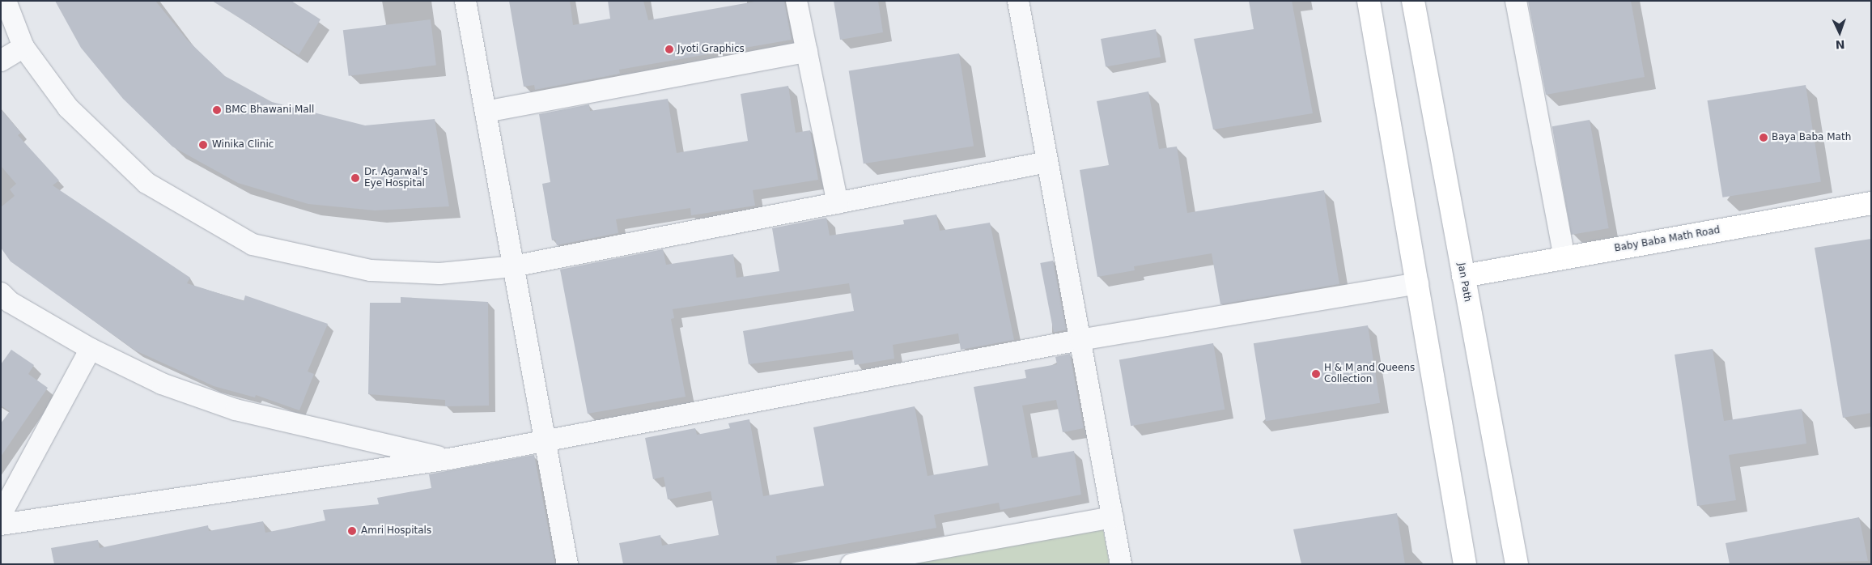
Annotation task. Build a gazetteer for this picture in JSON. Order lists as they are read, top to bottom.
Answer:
{
  "streets": {
    "main road": ["Baby Baba Math Road", "Jan Path"]
  },
  "crossings": [
    ["Baby Baba Math Road", "Jan Path"]
  ],
  "places": [
    "Jyoti Graphics",
    "BMC Bhawani Mall",
    "Baya Baba Math",
    "Winika Clinic",
    "Dr. Agarwal's Eye Hospital",
    "H & M and Queens Collection",
    "Amri Hospitals"
  ],
  "north": "bottom"
}
